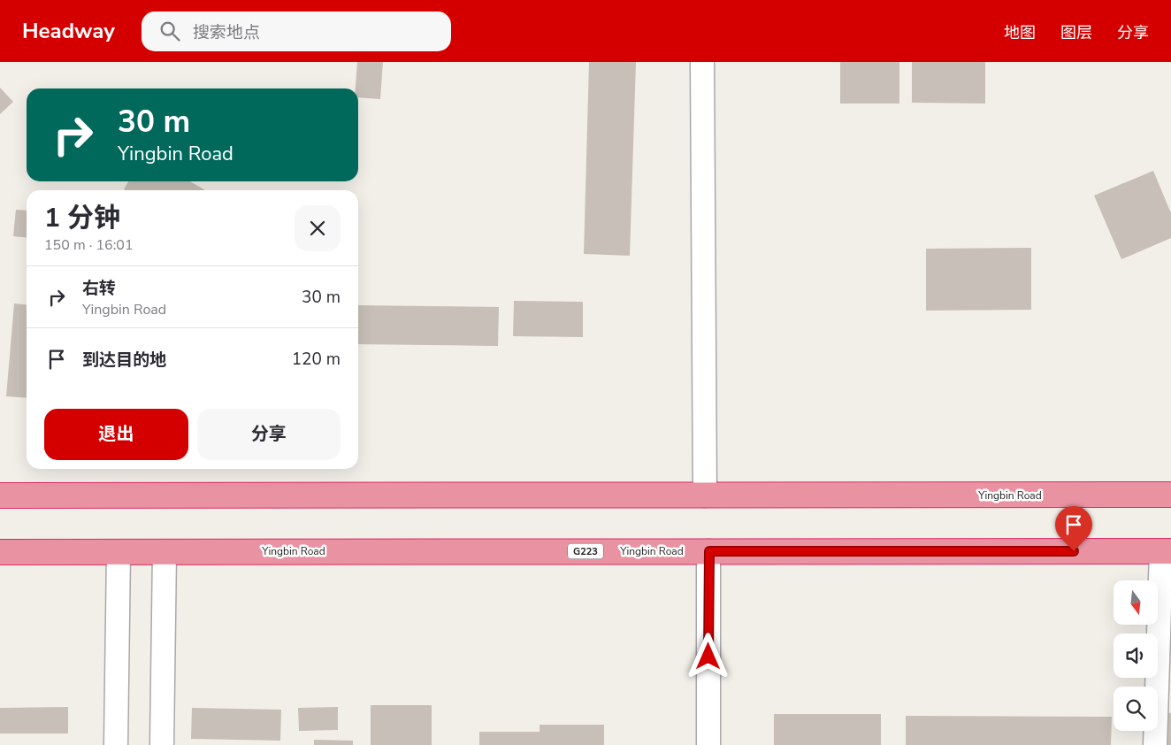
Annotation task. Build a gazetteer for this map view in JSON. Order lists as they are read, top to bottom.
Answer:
{
  "streets": {
    "highway": ["Yingbin Road", "G223"]
  },
  "north": "bottom",
  "page": {
    "header": "Headway",
    "search": "搜索地点",
    "nav": ["地图", "图层", "分享"],
    "turn": ["30 m", "Yingbin Road"],
    "heading": ["1 分钟", "150 m · 16:01"],
    "list": [
      {
        "name": "右转",
        "note": "Yingbin Road",
        "value": "30 m"
      },
      {
        "name": "到达目的地",
        "value": "120 m"
      }
    ],
    "buttons": ["退出", "分享"]
  }
}
